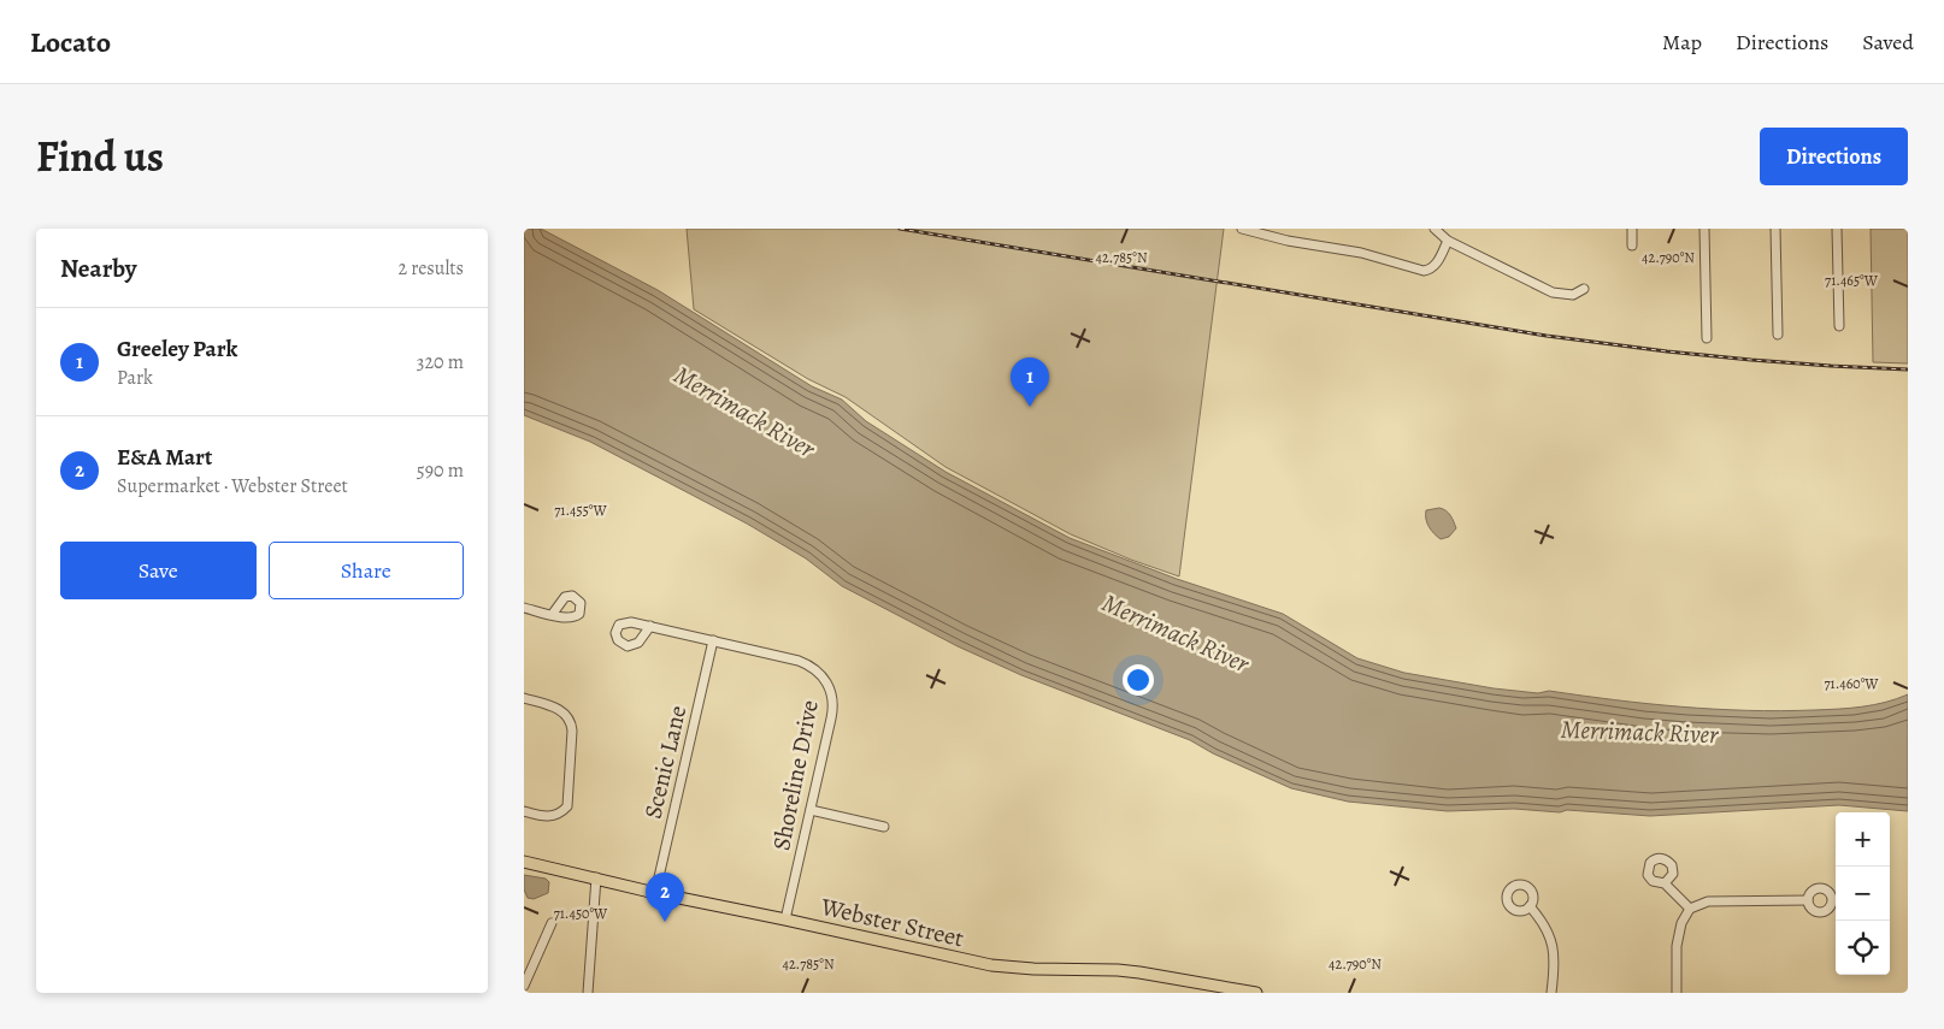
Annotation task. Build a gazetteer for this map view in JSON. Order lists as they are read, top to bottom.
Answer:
{
  "streets": {
    "main road": ["Webster Street"],
    "street": ["Scenic Lane", "Shoreline Drive"]
  },
  "crossings": [
    ["Scenic Lane", "Shoreline Drive"],
    ["Scenic Lane", "Webster Street"],
    ["Shoreline Drive", "Webster Street"]
  ],
  "water": ["Merrimack River"],
  "page": {
    "header": "Locato",
    "nav": ["Map", "Directions", "Saved"],
    "title": "Find us",
    "buttons": [
      "Directions",
      ["Save", "Share"]
    ],
    "heading": ["Nearby", "2 results"],
    "list": [
      {
        "mark": "1",
        "name": "Greeley Park",
        "note": "Park",
        "value": "320 m"
      },
      {
        "mark": "2",
        "name": "E&A Mart",
        "note": "Supermarket · Webster Street",
        "value": "590 m"
      }
    ],
    "pins": ["1", "2"],
    "map_buttons": ["+", "−"]
  },
  "coordinates": [
    "42.785°N",
    "42.790°N",
    "71.465°W",
    "71.455°W",
    "71.460°W",
    "71.450°W"
  ]
}
